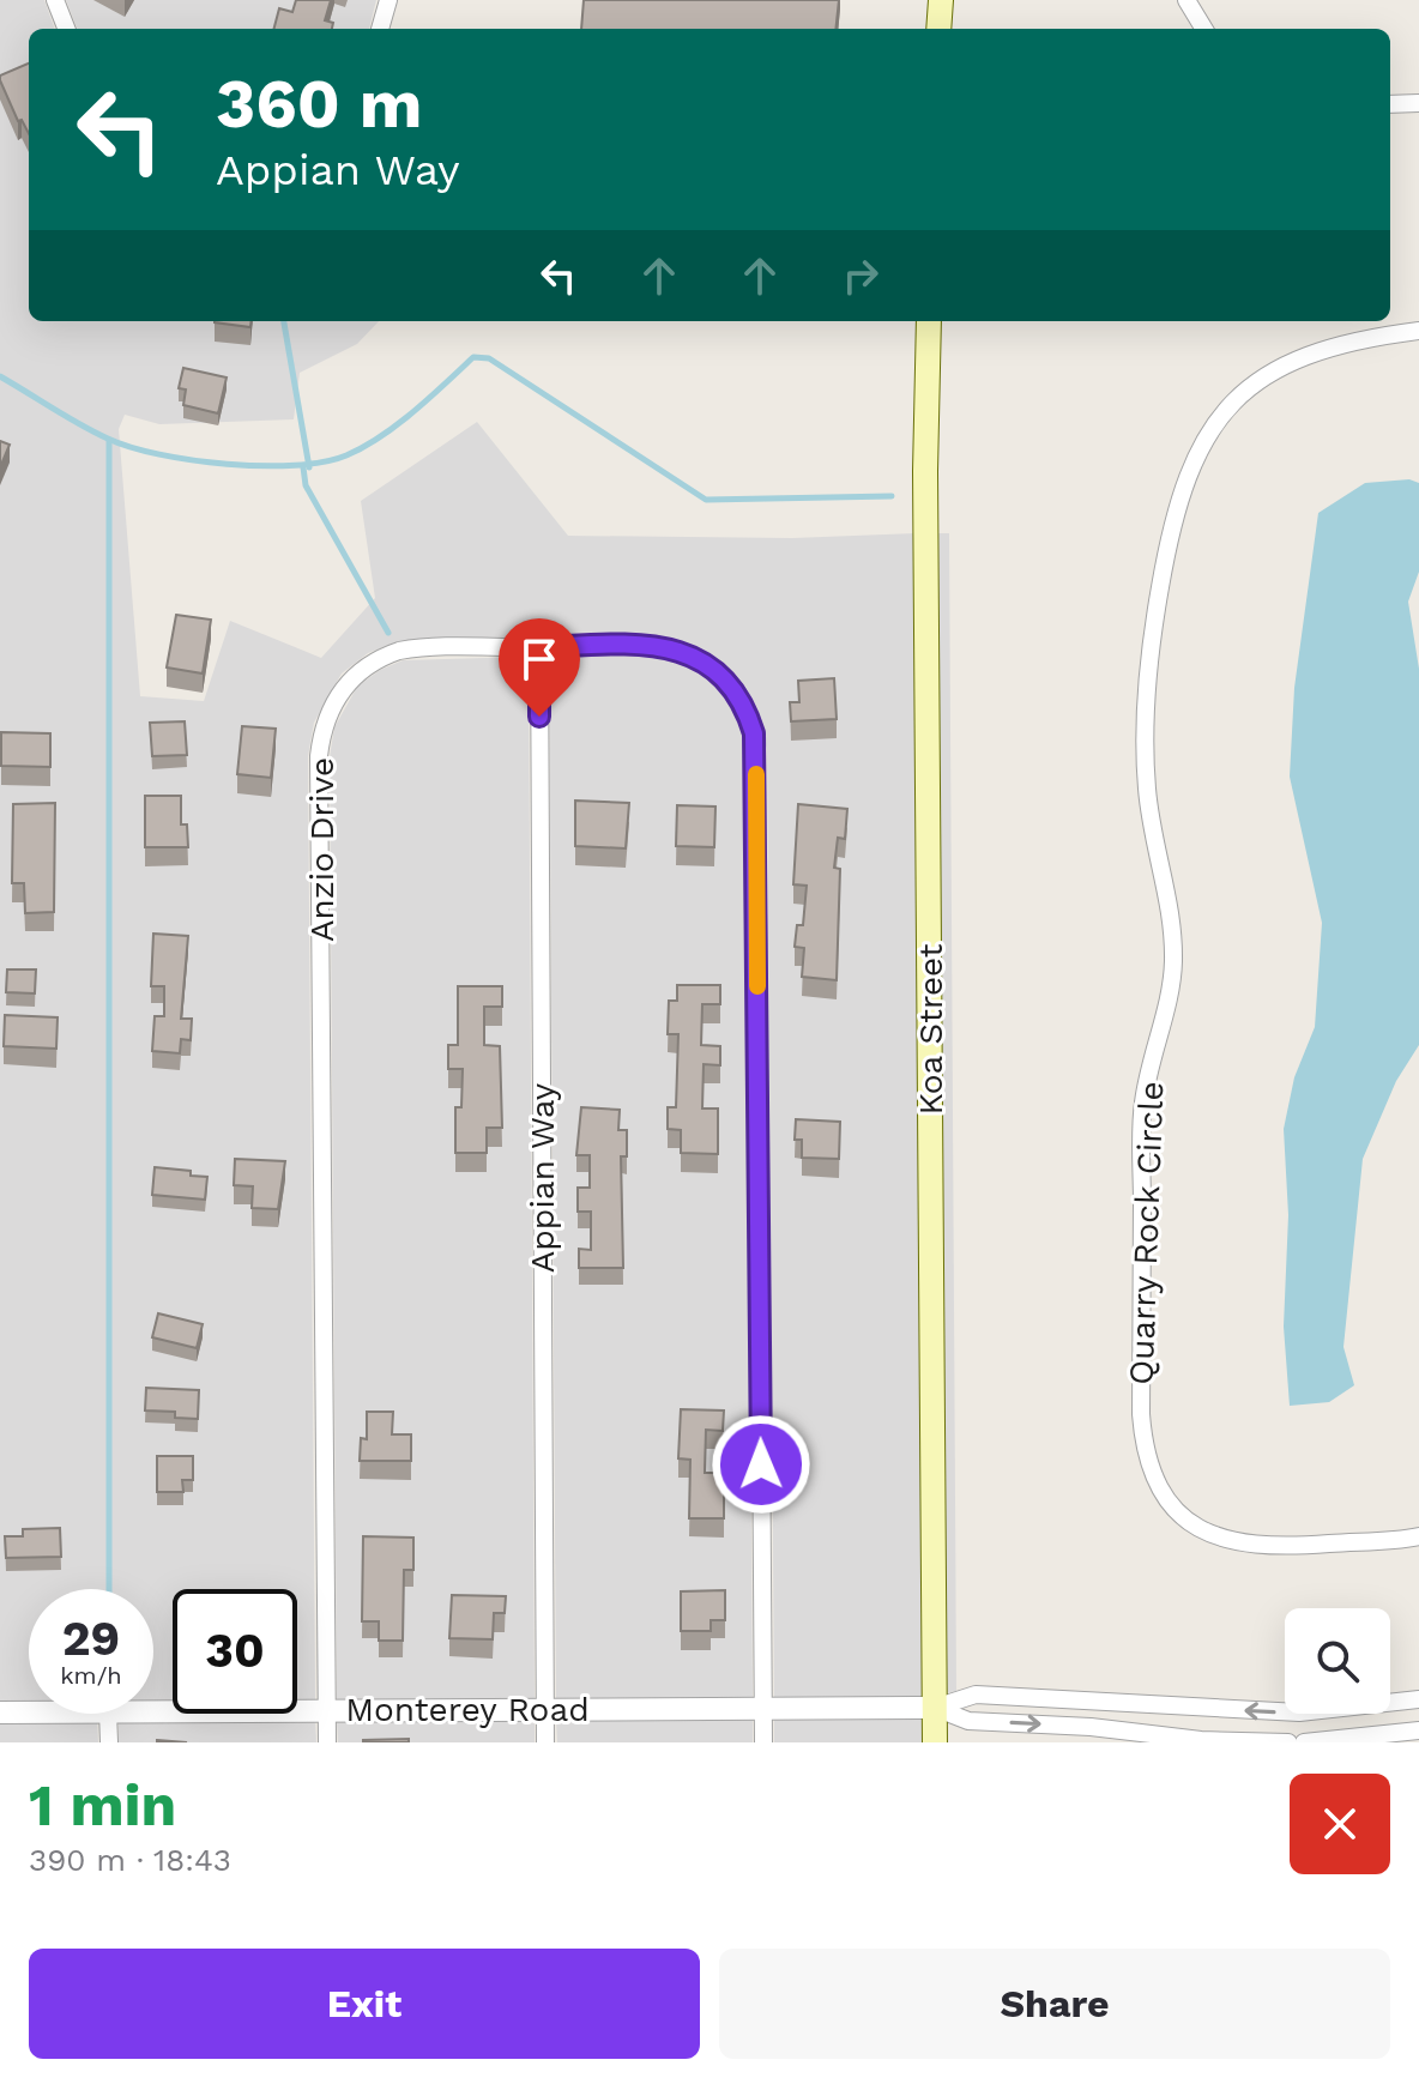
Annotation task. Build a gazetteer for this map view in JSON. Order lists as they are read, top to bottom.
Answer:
{
  "streets": {
    "main road": ["Koa Street"],
    "street": [
      "Anzio Drive",
      "Appian Way",
      "Quarry Rock Circle",
      "Monterey Road"
    ]
  },
  "crossings": [
    ["Anzio Drive", "Appian Way"],
    ["Anzio Drive", "Monterey Road"],
    ["Koa Street", "Monterey Road"],
    ["Appian Way", "Monterey Road"]
  ],
  "page": {
    "turn": ["360 m", "Appian Way"],
    "speed": "29 km/h",
    "limit": "30",
    "heading": ["1 min", "390 m · 18:43"],
    "buttons": ["Exit", "Share"]
  }
}
